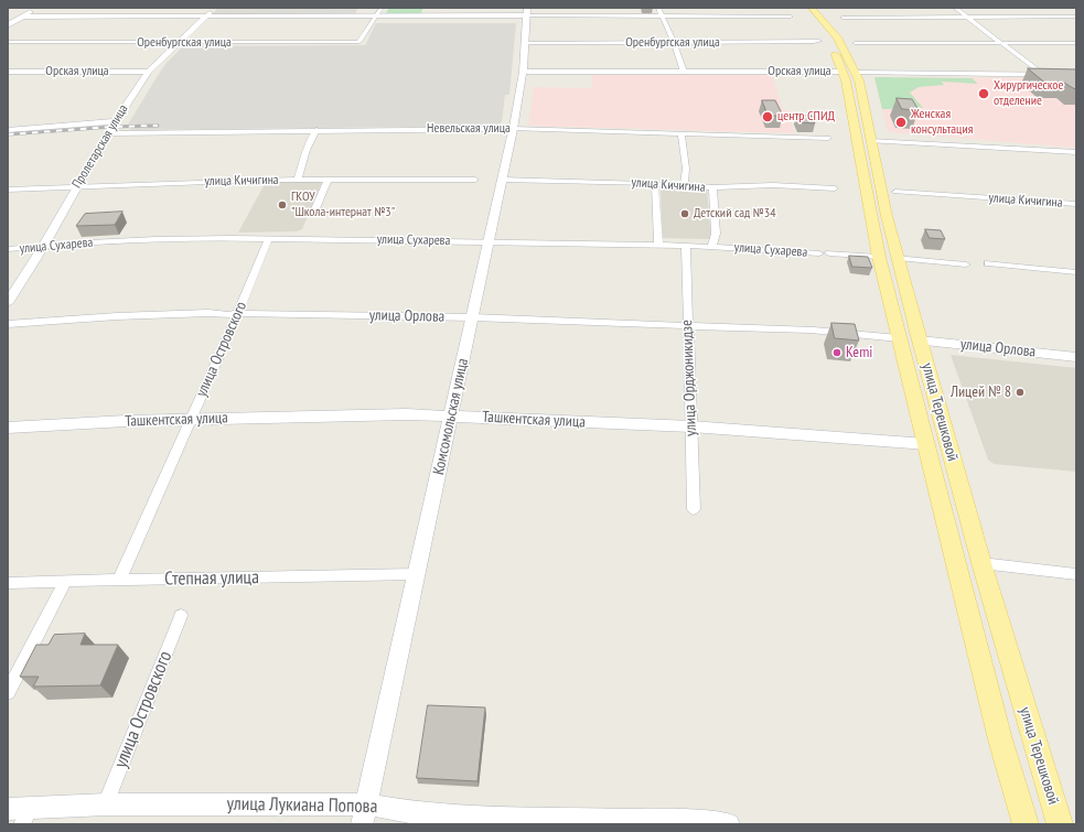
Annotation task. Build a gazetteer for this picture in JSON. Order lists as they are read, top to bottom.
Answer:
{
  "streets": {
    "main road": [
      "Орская улица",
      "Невельская улица",
      "Пролетарская улица",
      "улица Орлова",
      "улица Терешковой",
      "Комсомольская улица",
      "Ташкентская улица",
      "улица Лукиана Попова"
    ],
    "street": [
      "Оренбургская улица",
      "улица Кичигина",
      "улица Сухарева",
      "улица Островского",
      "улица Орджоникидзе",
      "Степная улица"
    ]
  },
  "crossings": [
    ["Оренбургская улица", "Пролетарская улица"],
    ["Оренбургская улица", "улица Терешковой"],
    ["Оренбургская улица", "Комсомольская улица"],
    ["Орская улица", "Пролетарская улица"],
    ["Орская улица", "улица Терешковой"],
    ["Орская улица", "Комсомольская улица"],
    ["Невельская улица", "Пролетарская улица"],
    ["Невельская улица", "Комсомольская улица"],
    ["Пролетарская улица", "улица Кичигина"],
    ["Пролетарская улица", "улица Сухарева"],
    ["улица Кичигина", "Комсомольская улица"],
    ["улица Сухарева", "улица Островского"],
    ["улица Сухарева", "улица Орджоникидзе"],
    ["улица Сухарева", "улица Терешковой"],
    ["улица Сухарева", "Комсомольская улица"],
    ["улица Орлова", "улица Островского"],
    ["улица Орлова", "улица Орджоникидзе"],
    ["улица Орлова", "улица Терешковой"],
    ["улица Орлова", "Комсомольская улица"],
    ["улица Островского", "Ташкентская улица"],
    ["улица Островского", "Степная улица"],
    ["улица Островского", "улица Лукиана Попова"],
    ["улица Орджоникидзе", "Ташкентская улица"],
    ["улица Терешковой", "Ташкентская улица"],
    ["Комсомольская улица", "Ташкентская улица"],
    ["Комсомольская улица", "Степная улица"],
    ["Комсомольская улица", "улица Лукиана Попова"]
  ],
  "places": [
    "Хирургическое отделение",
    "центр СПИД",
    "Женская консультация",
    "ГКОУ \"Школа-интернат №3\"",
    "Детский сад №34",
    "Kemi",
    "Лицей № 8"
  ]
}
